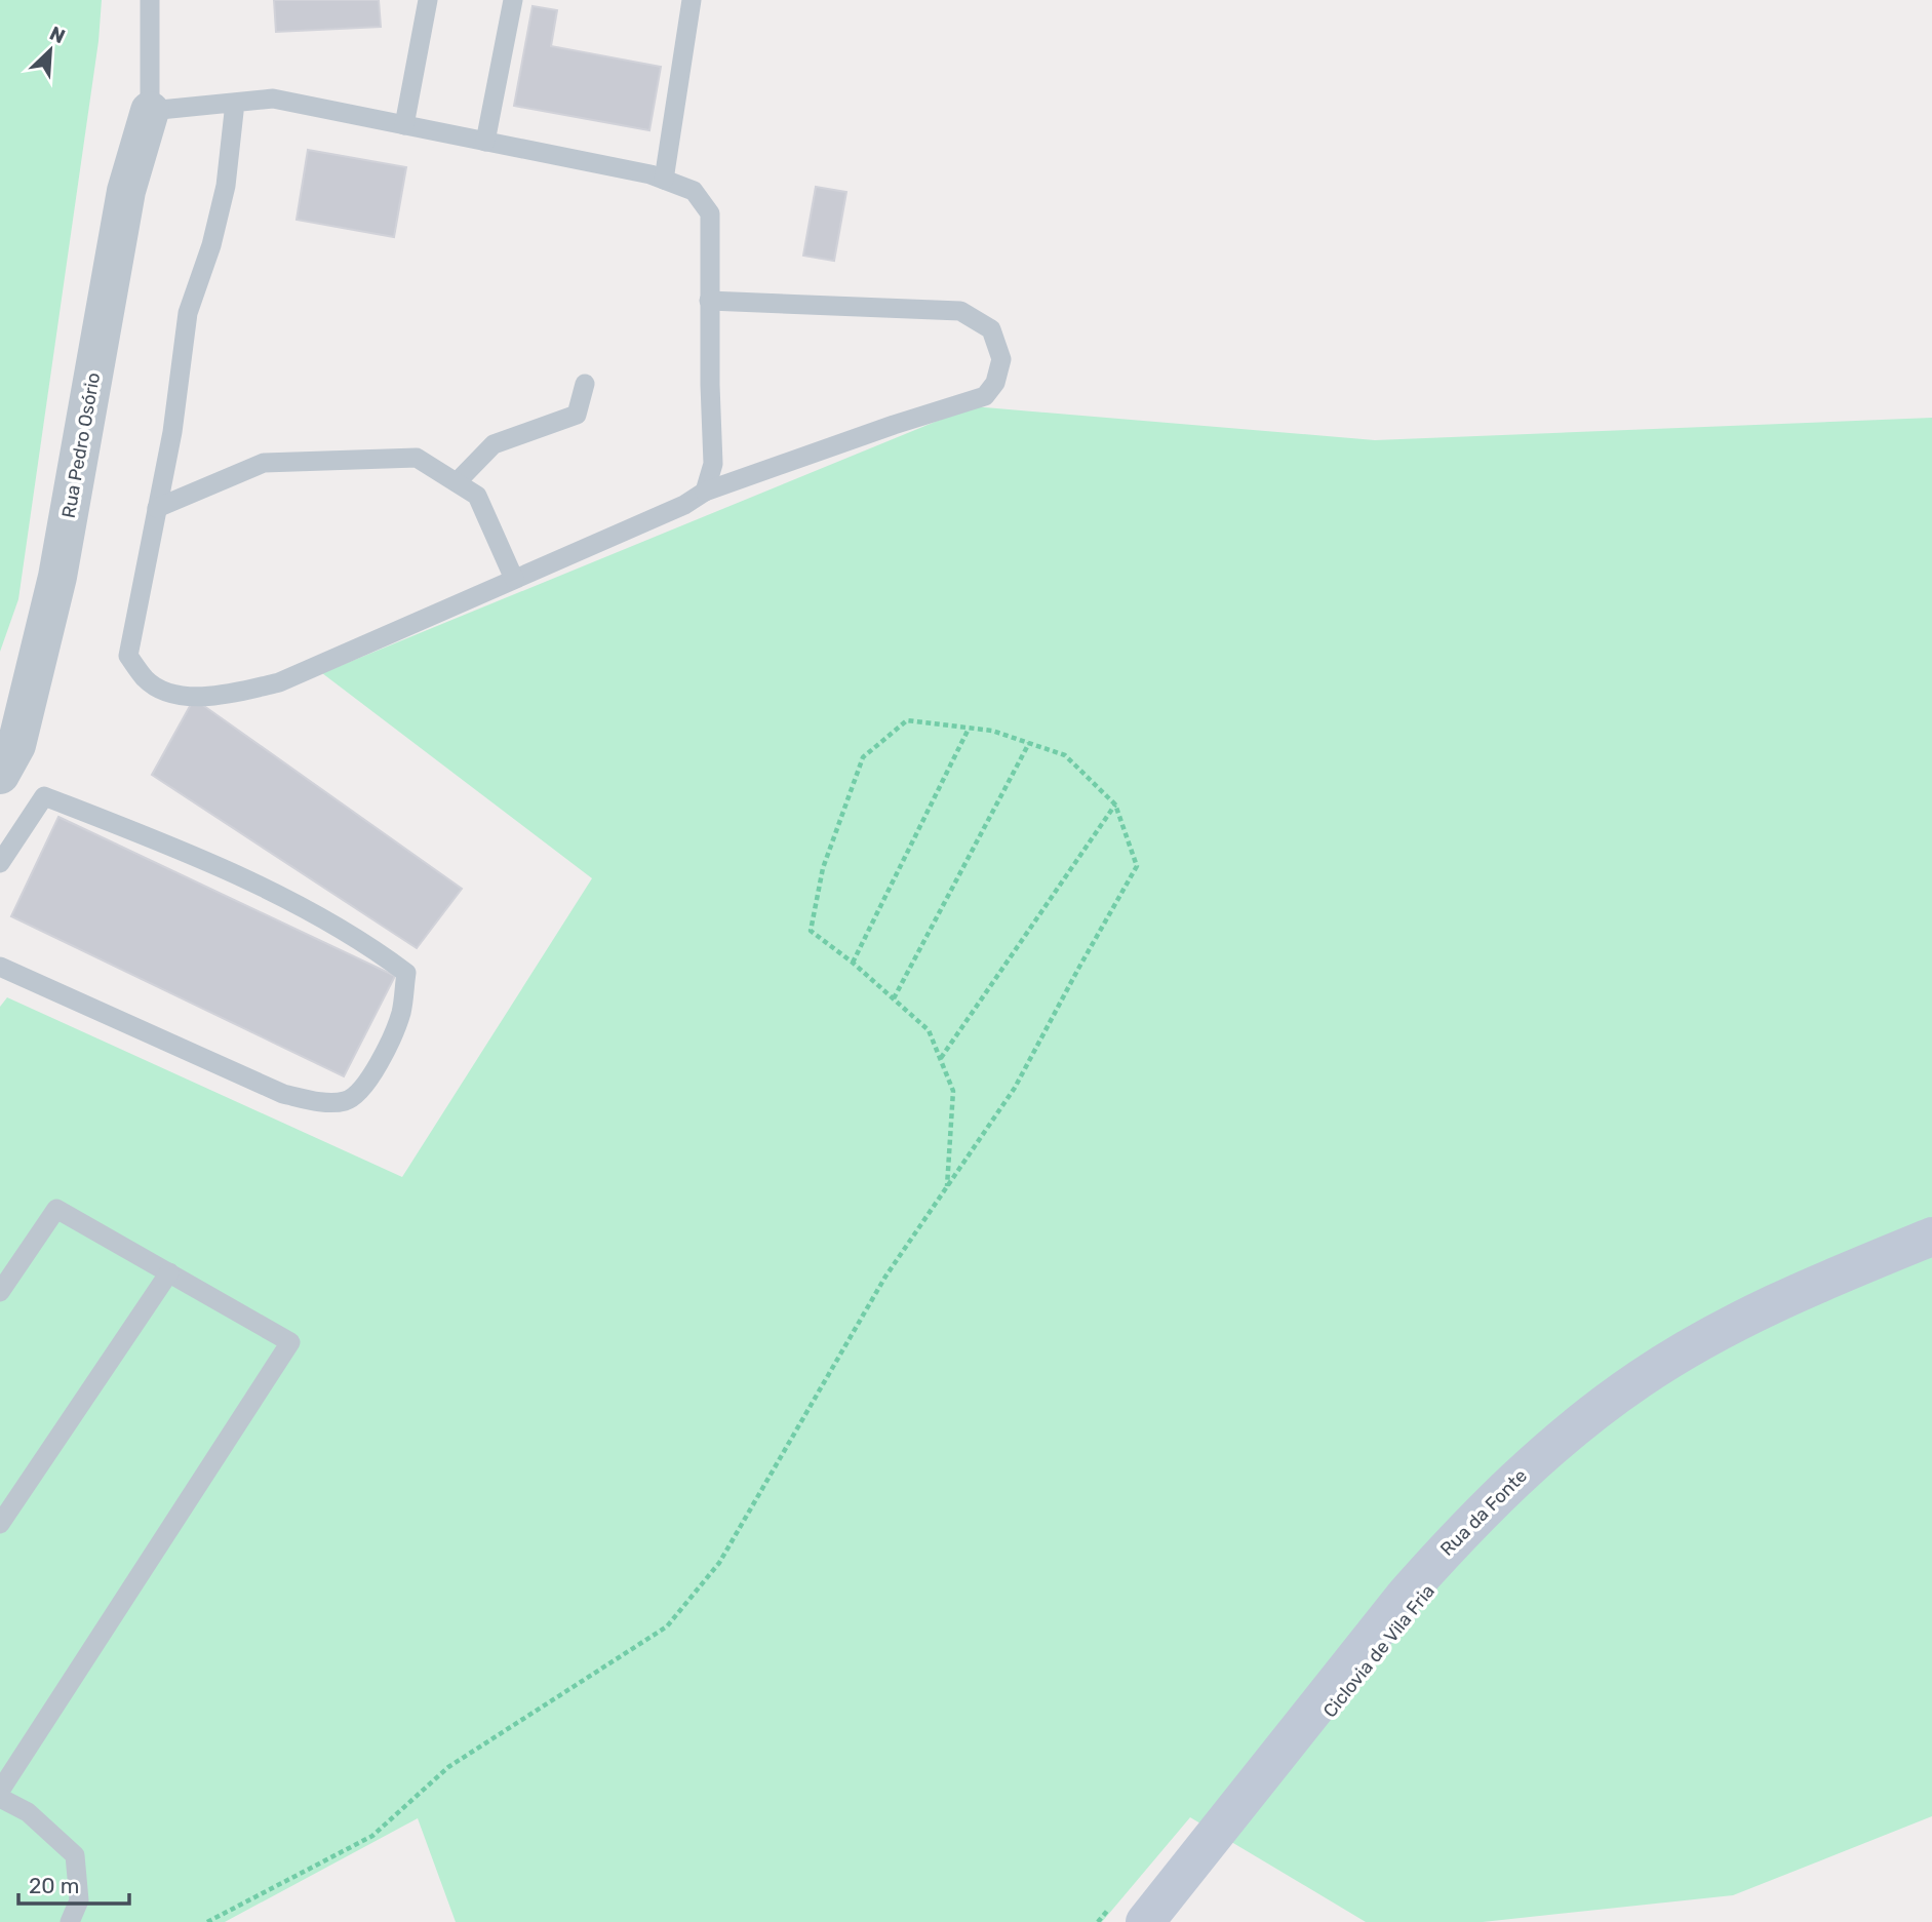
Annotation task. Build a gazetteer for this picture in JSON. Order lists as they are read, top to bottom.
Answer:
{
  "streets": {
    "main road": ["Rua da Fonte"],
    "street": ["Rua Pedro Osório"]
  },
  "scale_bar": "20 m",
  "north": "top right"
}
